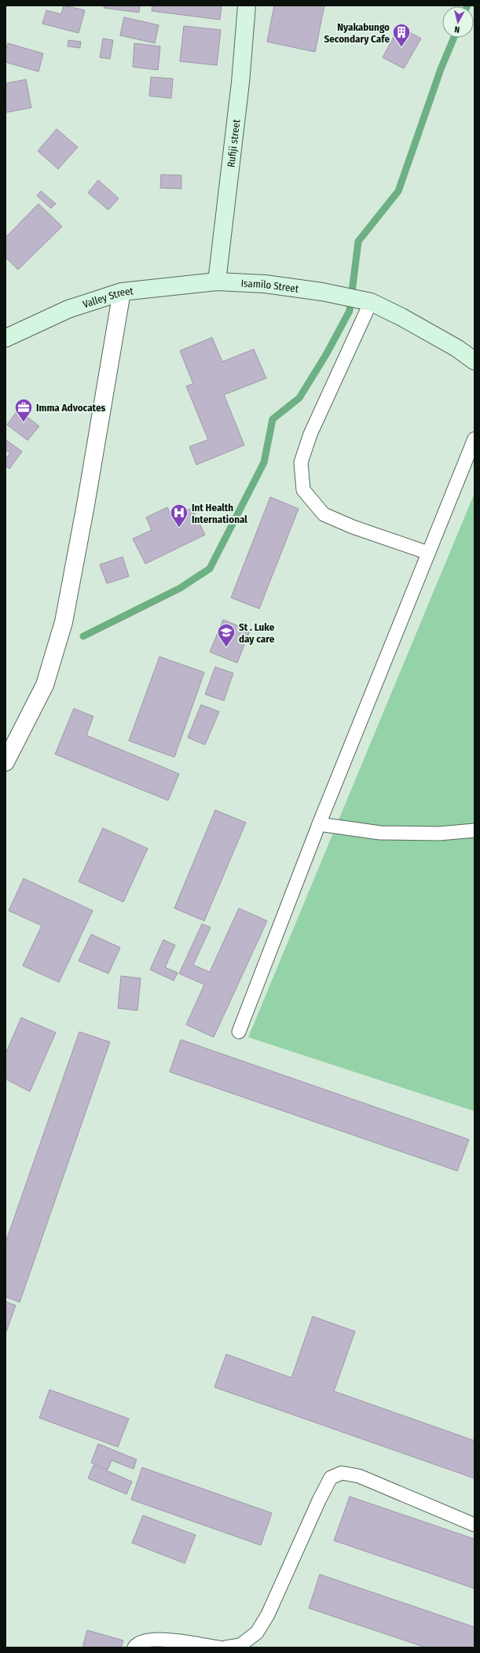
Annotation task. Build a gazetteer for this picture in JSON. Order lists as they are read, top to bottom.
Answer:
{
  "streets": {
    "main road": ["Rufiji street", "Isamilo Street", "Valley Street"]
  },
  "crossings": [
    ["Rufiji street", "Isamilo Street"],
    ["Rufiji street", "Valley Street"],
    ["Isamilo Street", "Valley Street"]
  ],
  "places": {
    "building": ["Nyakabungo Secondary Cafe"],
    "office": ["Imma Advocates"],
    "hospital": ["Int Health International"],
    "school or university": ["St . Luke day care"]
  },
  "north": "bottom"
}
